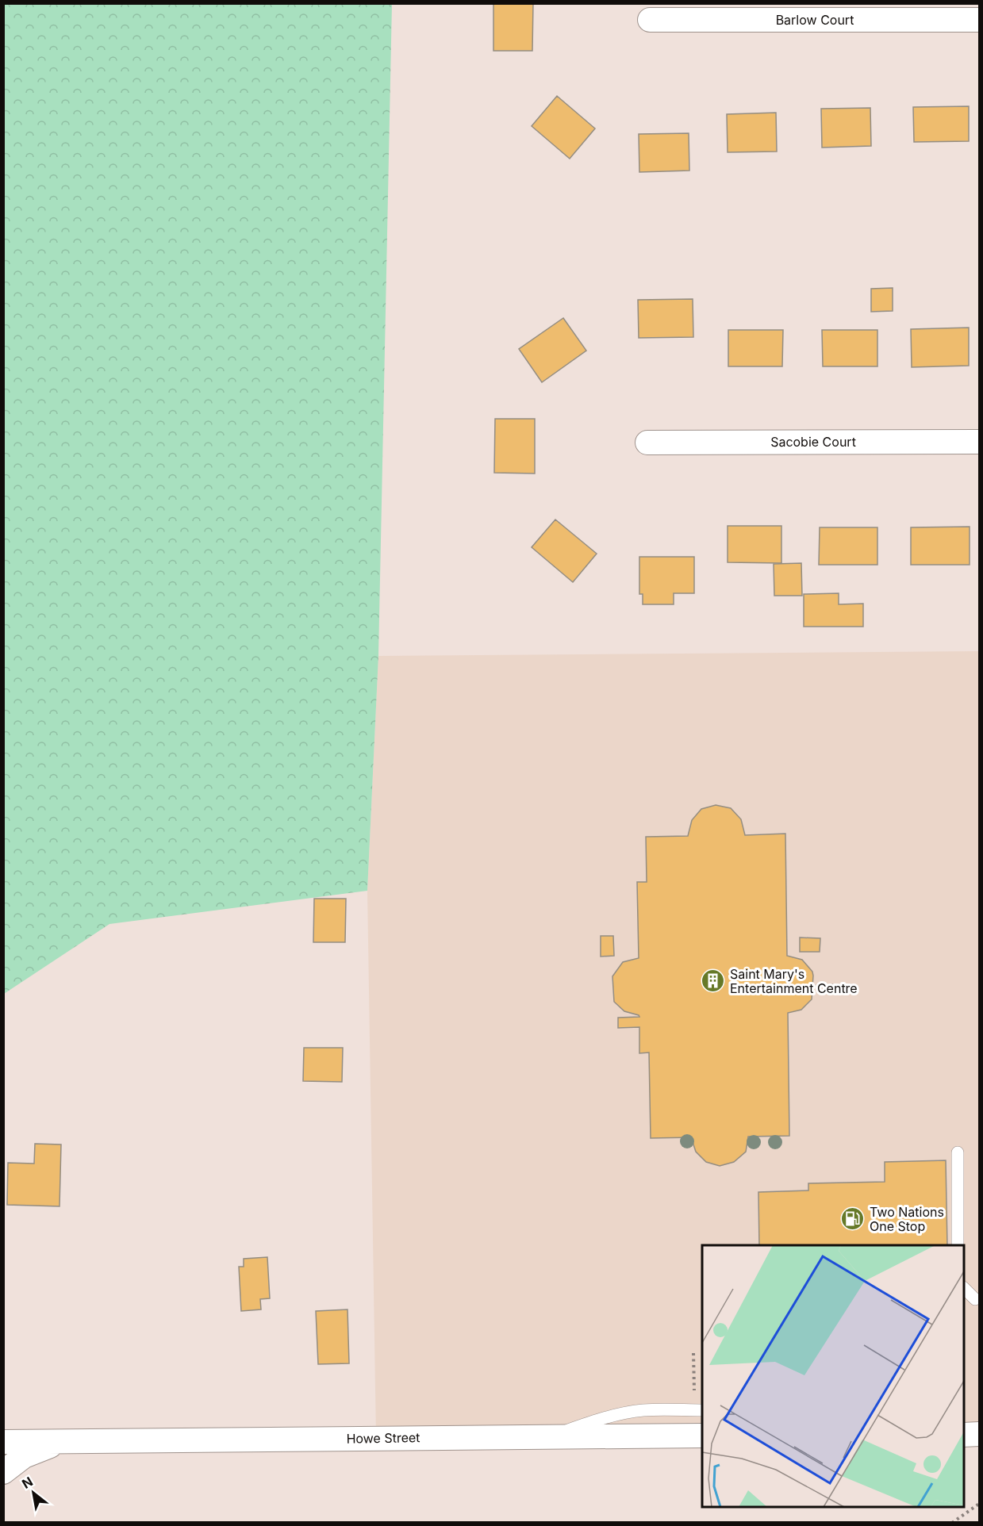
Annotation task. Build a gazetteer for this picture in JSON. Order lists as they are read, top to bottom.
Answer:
{
  "streets": {
    "street": ["Barlow Court", "Sacobie Court", "Howe Street"]
  },
  "places": {
    "building": ["Saint Mary's Entertainment Centre"],
    "fuel station": ["Two Nations One Stop"]
  },
  "north": "top left"
}
